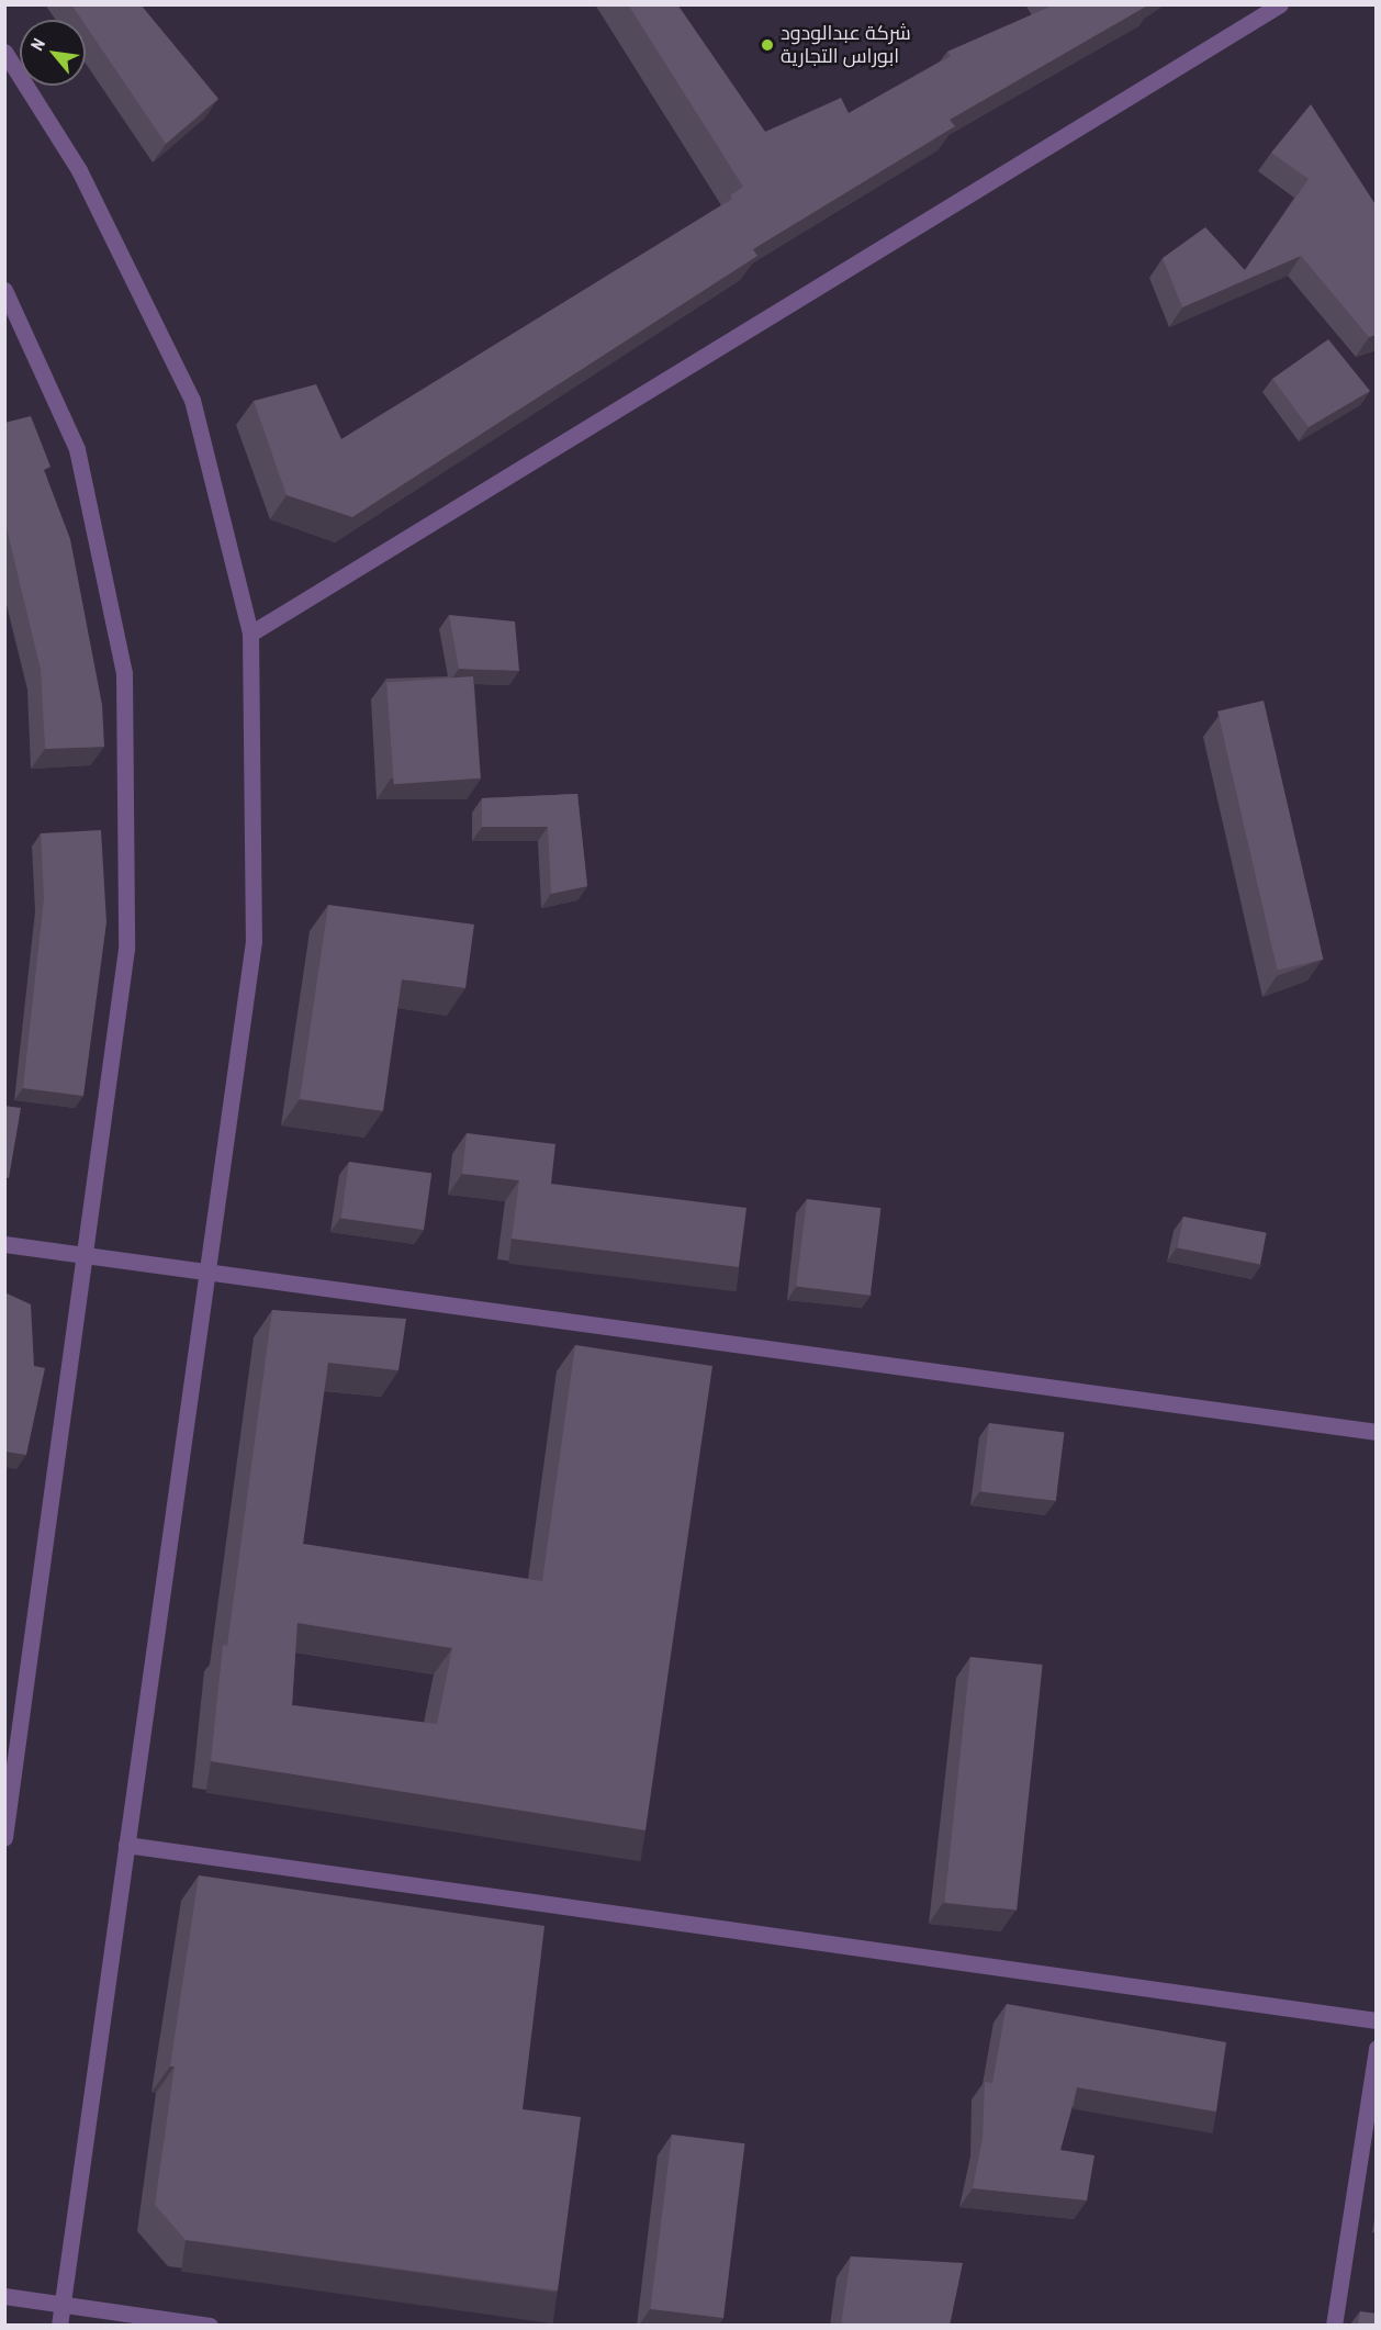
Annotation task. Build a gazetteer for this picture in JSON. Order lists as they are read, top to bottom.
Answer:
{
  "places": ["شركة عبدالودود ابوراس التجارية"],
  "north": "top left"
}
